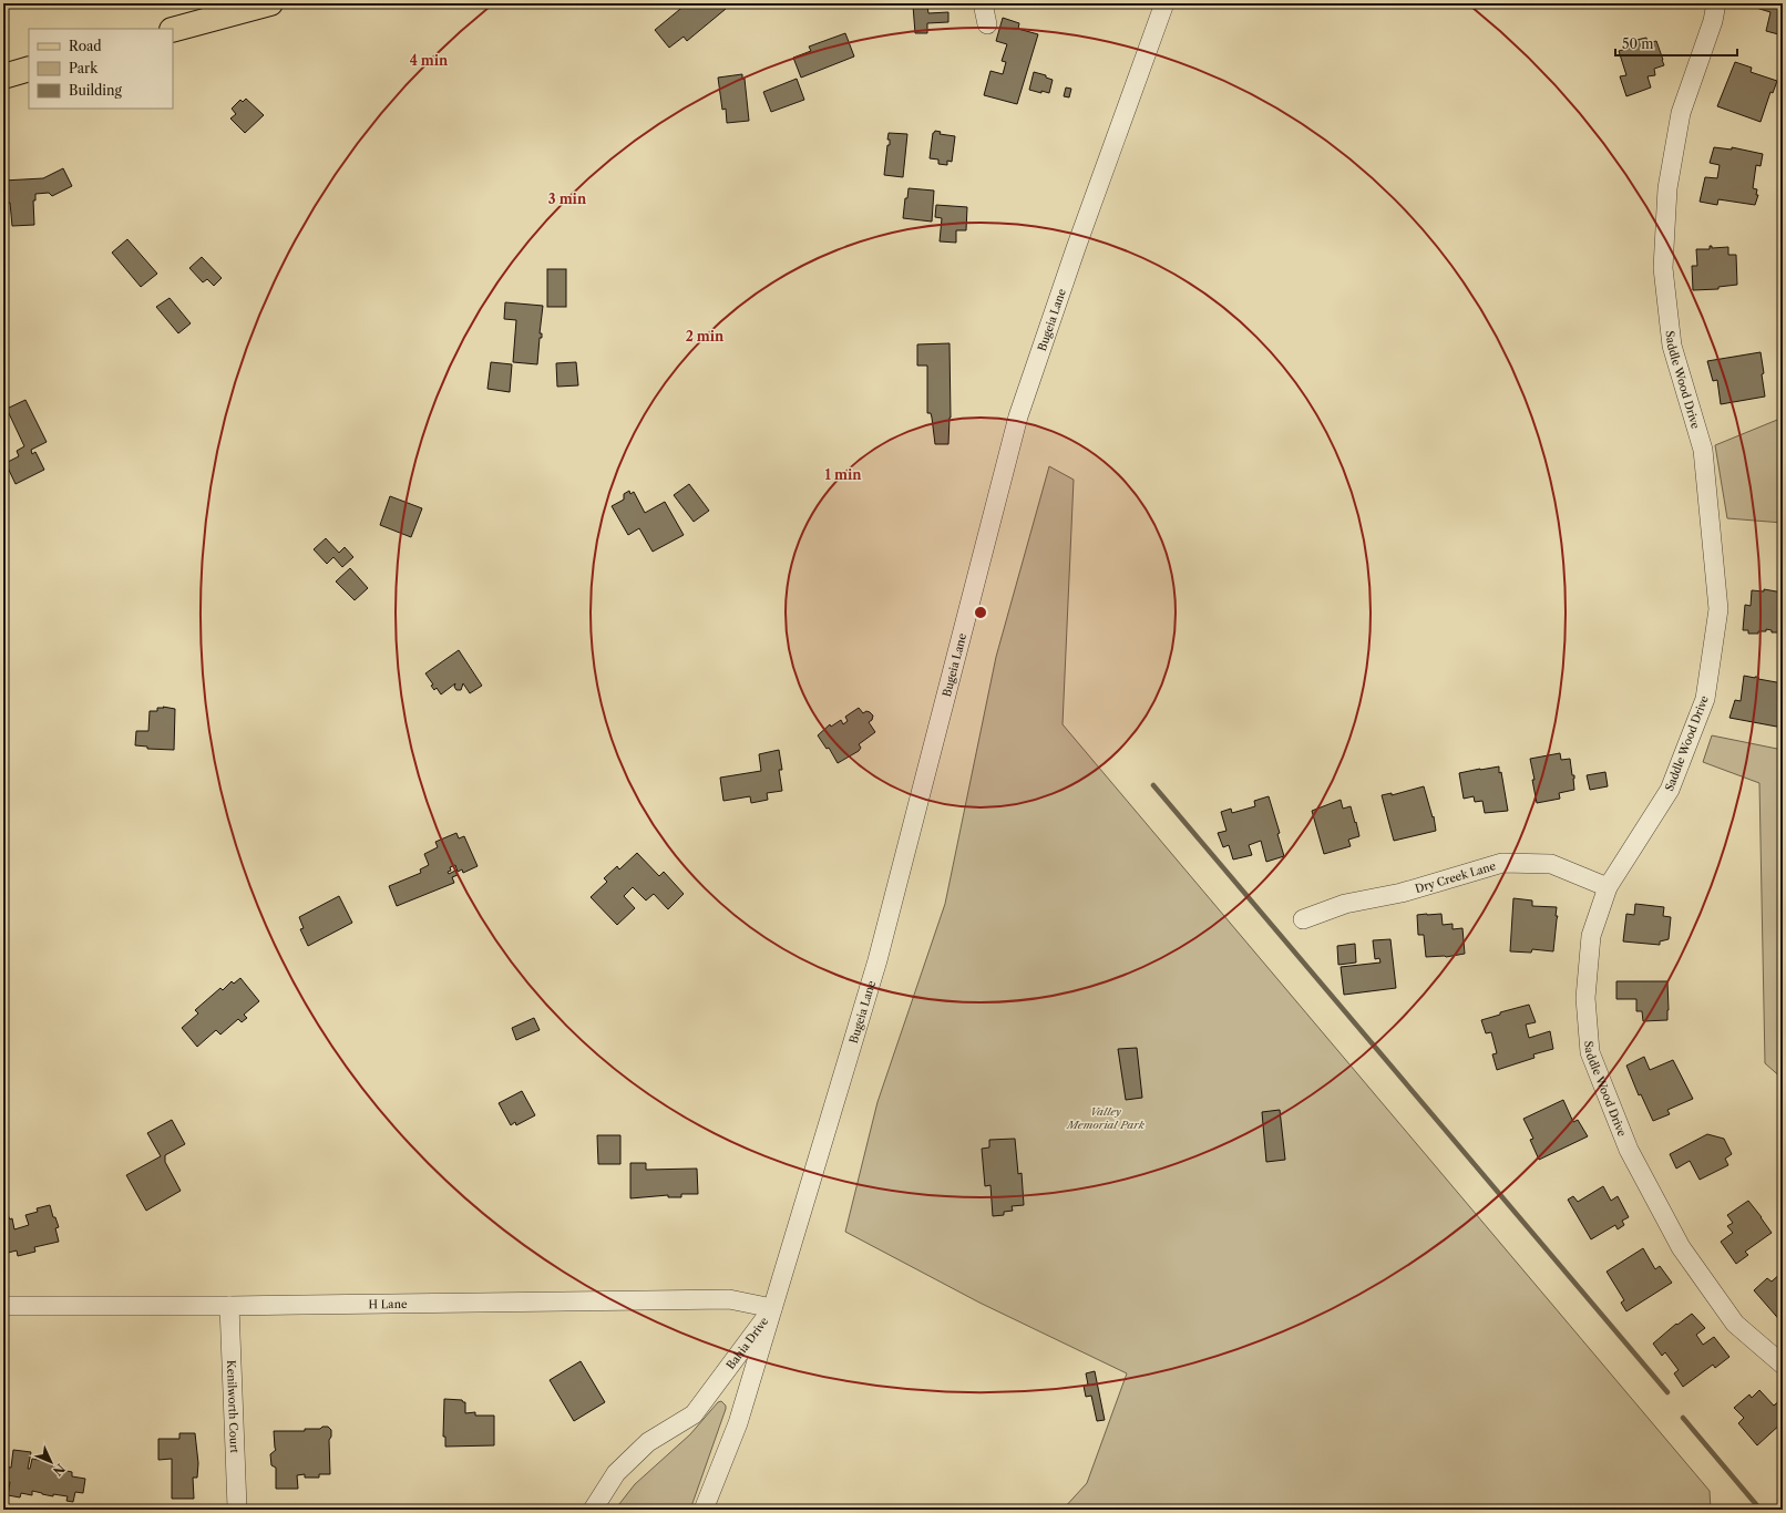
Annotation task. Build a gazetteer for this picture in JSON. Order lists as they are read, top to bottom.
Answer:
{
  "streets": {
    "street": [
      "Bugeia Lane",
      "Saddle Wood Drive",
      "Dry Creek Lane",
      "H Lane",
      "Bahia Drive",
      "Kenilworth Court"
    ]
  },
  "crossings": [
    ["Bugeia Lane", "H Lane"],
    ["Bugeia Lane", "Bahia Drive"],
    ["Saddle Wood Drive", "Dry Creek Lane"],
    ["H Lane", "Bahia Drive"],
    ["H Lane", "Kenilworth Court"]
  ],
  "parks": ["Valley Memorial Park"],
  "legend": ["Road", "Park", "Building"],
  "scale_bar": "50 m",
  "north": "bottom right",
  "rings": [
    "4 min",
    "3 min",
    "2 min",
    "1 min"
  ]
}
